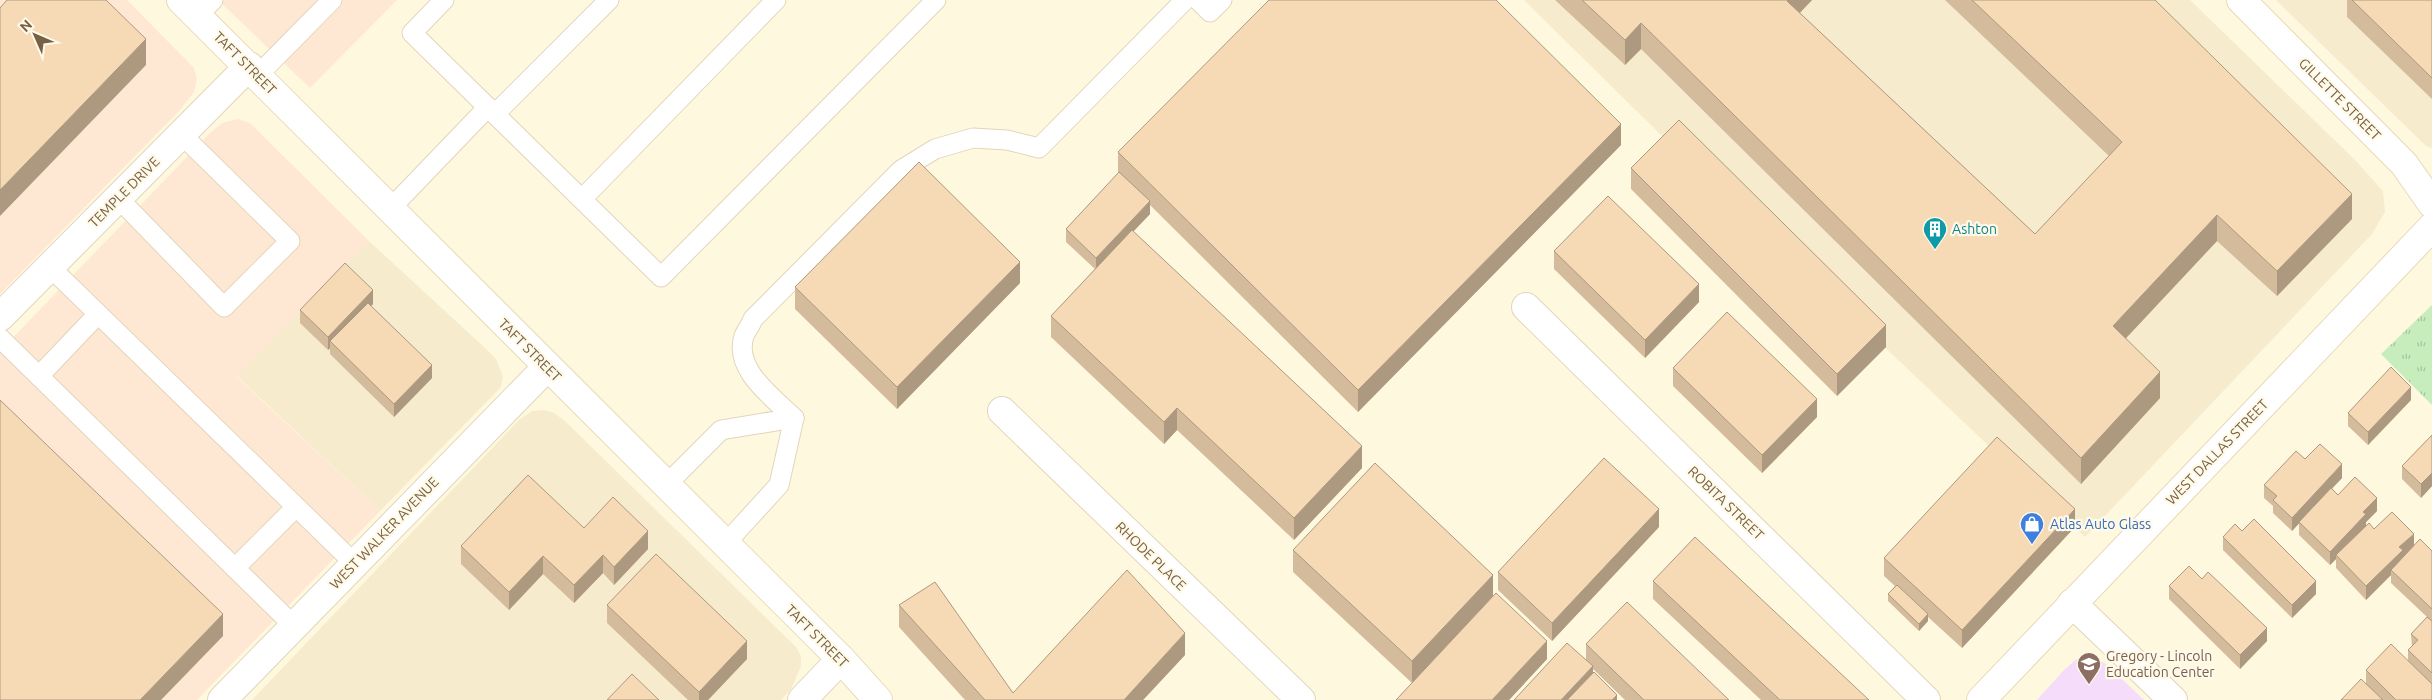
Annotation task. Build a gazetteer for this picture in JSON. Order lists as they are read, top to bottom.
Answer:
{
  "streets": {
    "street": [
      "TAFT STREET",
      "GILLETTE STREET",
      "TEMPLE DRIVE",
      "WEST DALLAS STREET",
      "ROBITA STREET",
      "WEST WALKER AVENUE",
      "RHODE PLACE"
    ]
  },
  "crossings": [
    ["TAFT STREET", "TEMPLE DRIVE"],
    ["TAFT STREET", "WEST WALKER AVENUE"]
  ],
  "places": {
    "building": ["Ashton"],
    "shop": ["Atlas Auto Glass"],
    "school or university": ["Gregory - Lincoln Education Center"]
  },
  "north": "top left"
}
